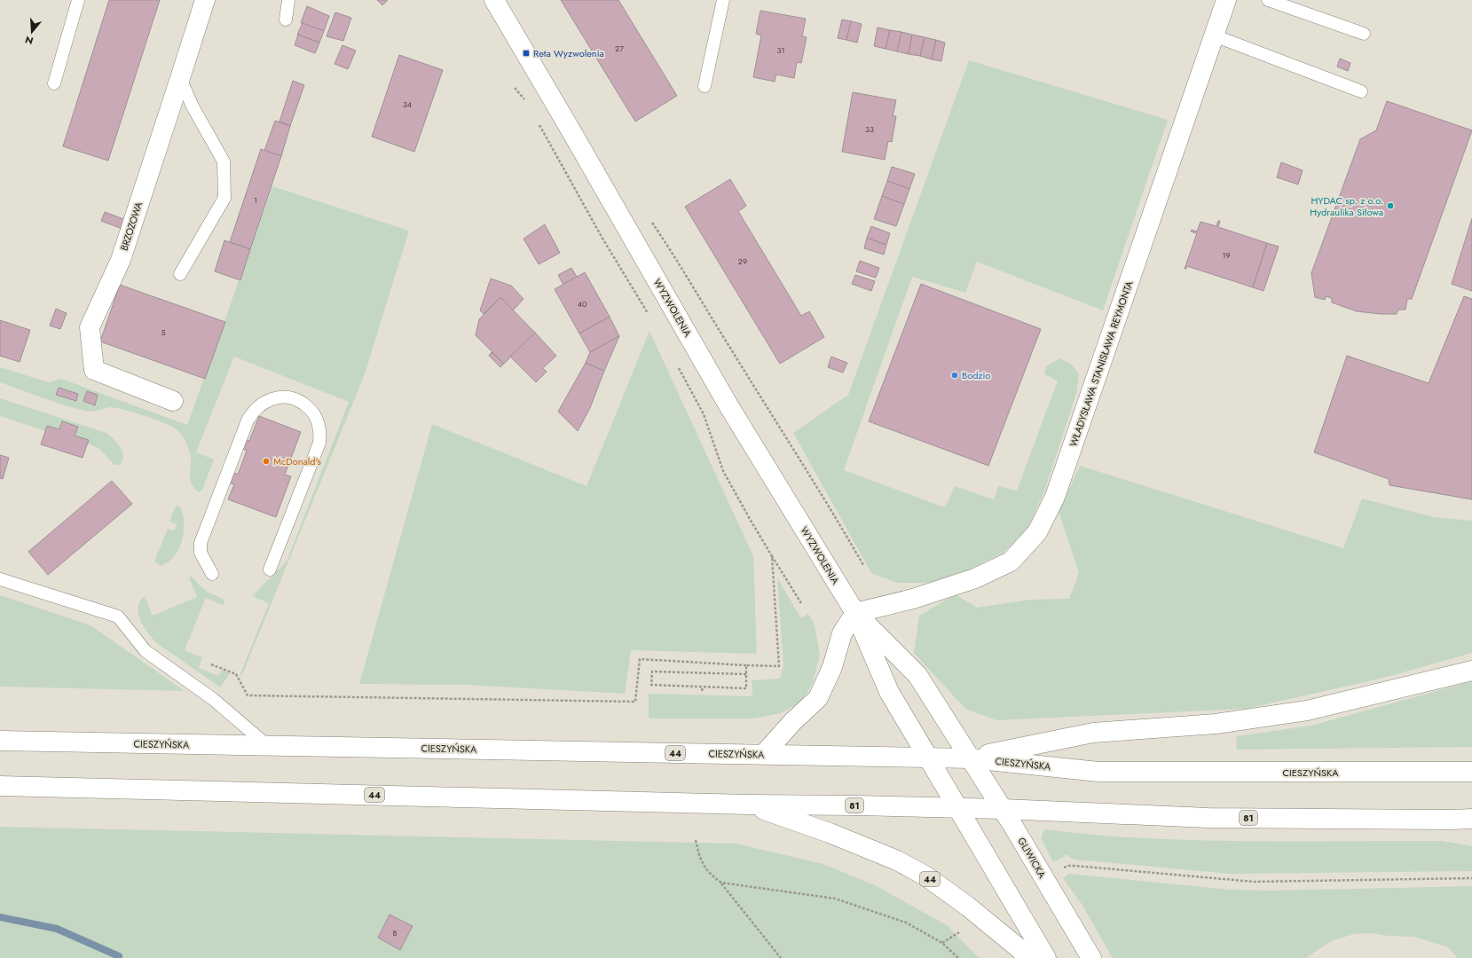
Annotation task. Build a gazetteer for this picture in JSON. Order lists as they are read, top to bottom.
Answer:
{
  "streets": {
    "main road": [
      "BRZOZOWA",
      "WYZWOLENIA",
      "WŁADYSŁAWA STANISŁAWA REYMONTA",
      "CIESZYŃSKA",
      "44",
      "81",
      "GLIWICKA"
    ]
  },
  "crossings": [
    ["WYZWOLENIA", "WŁADYSŁAWA STANISŁAWA REYMONTA"],
    ["WYZWOLENIA", "CIESZYŃSKA"],
    ["WYZWOLENIA", "GLIWICKA"],
    ["CIESZYŃSKA", "GLIWICKA"],
    ["44", "81"],
    ["81", "GLIWICKA"]
  ],
  "places": {
    "transit": ["Reta Wyzwolenia"],
    "other": ["HYDAC sp. z o.o. Hydraulika Siłowa", "Bodzio", "McDonald's"]
  },
  "house_numbers": [
    "27",
    "31",
    "34",
    "33",
    "1",
    "19",
    "29",
    "40",
    "5",
    "8"
  ],
  "north": "bottom"
}
